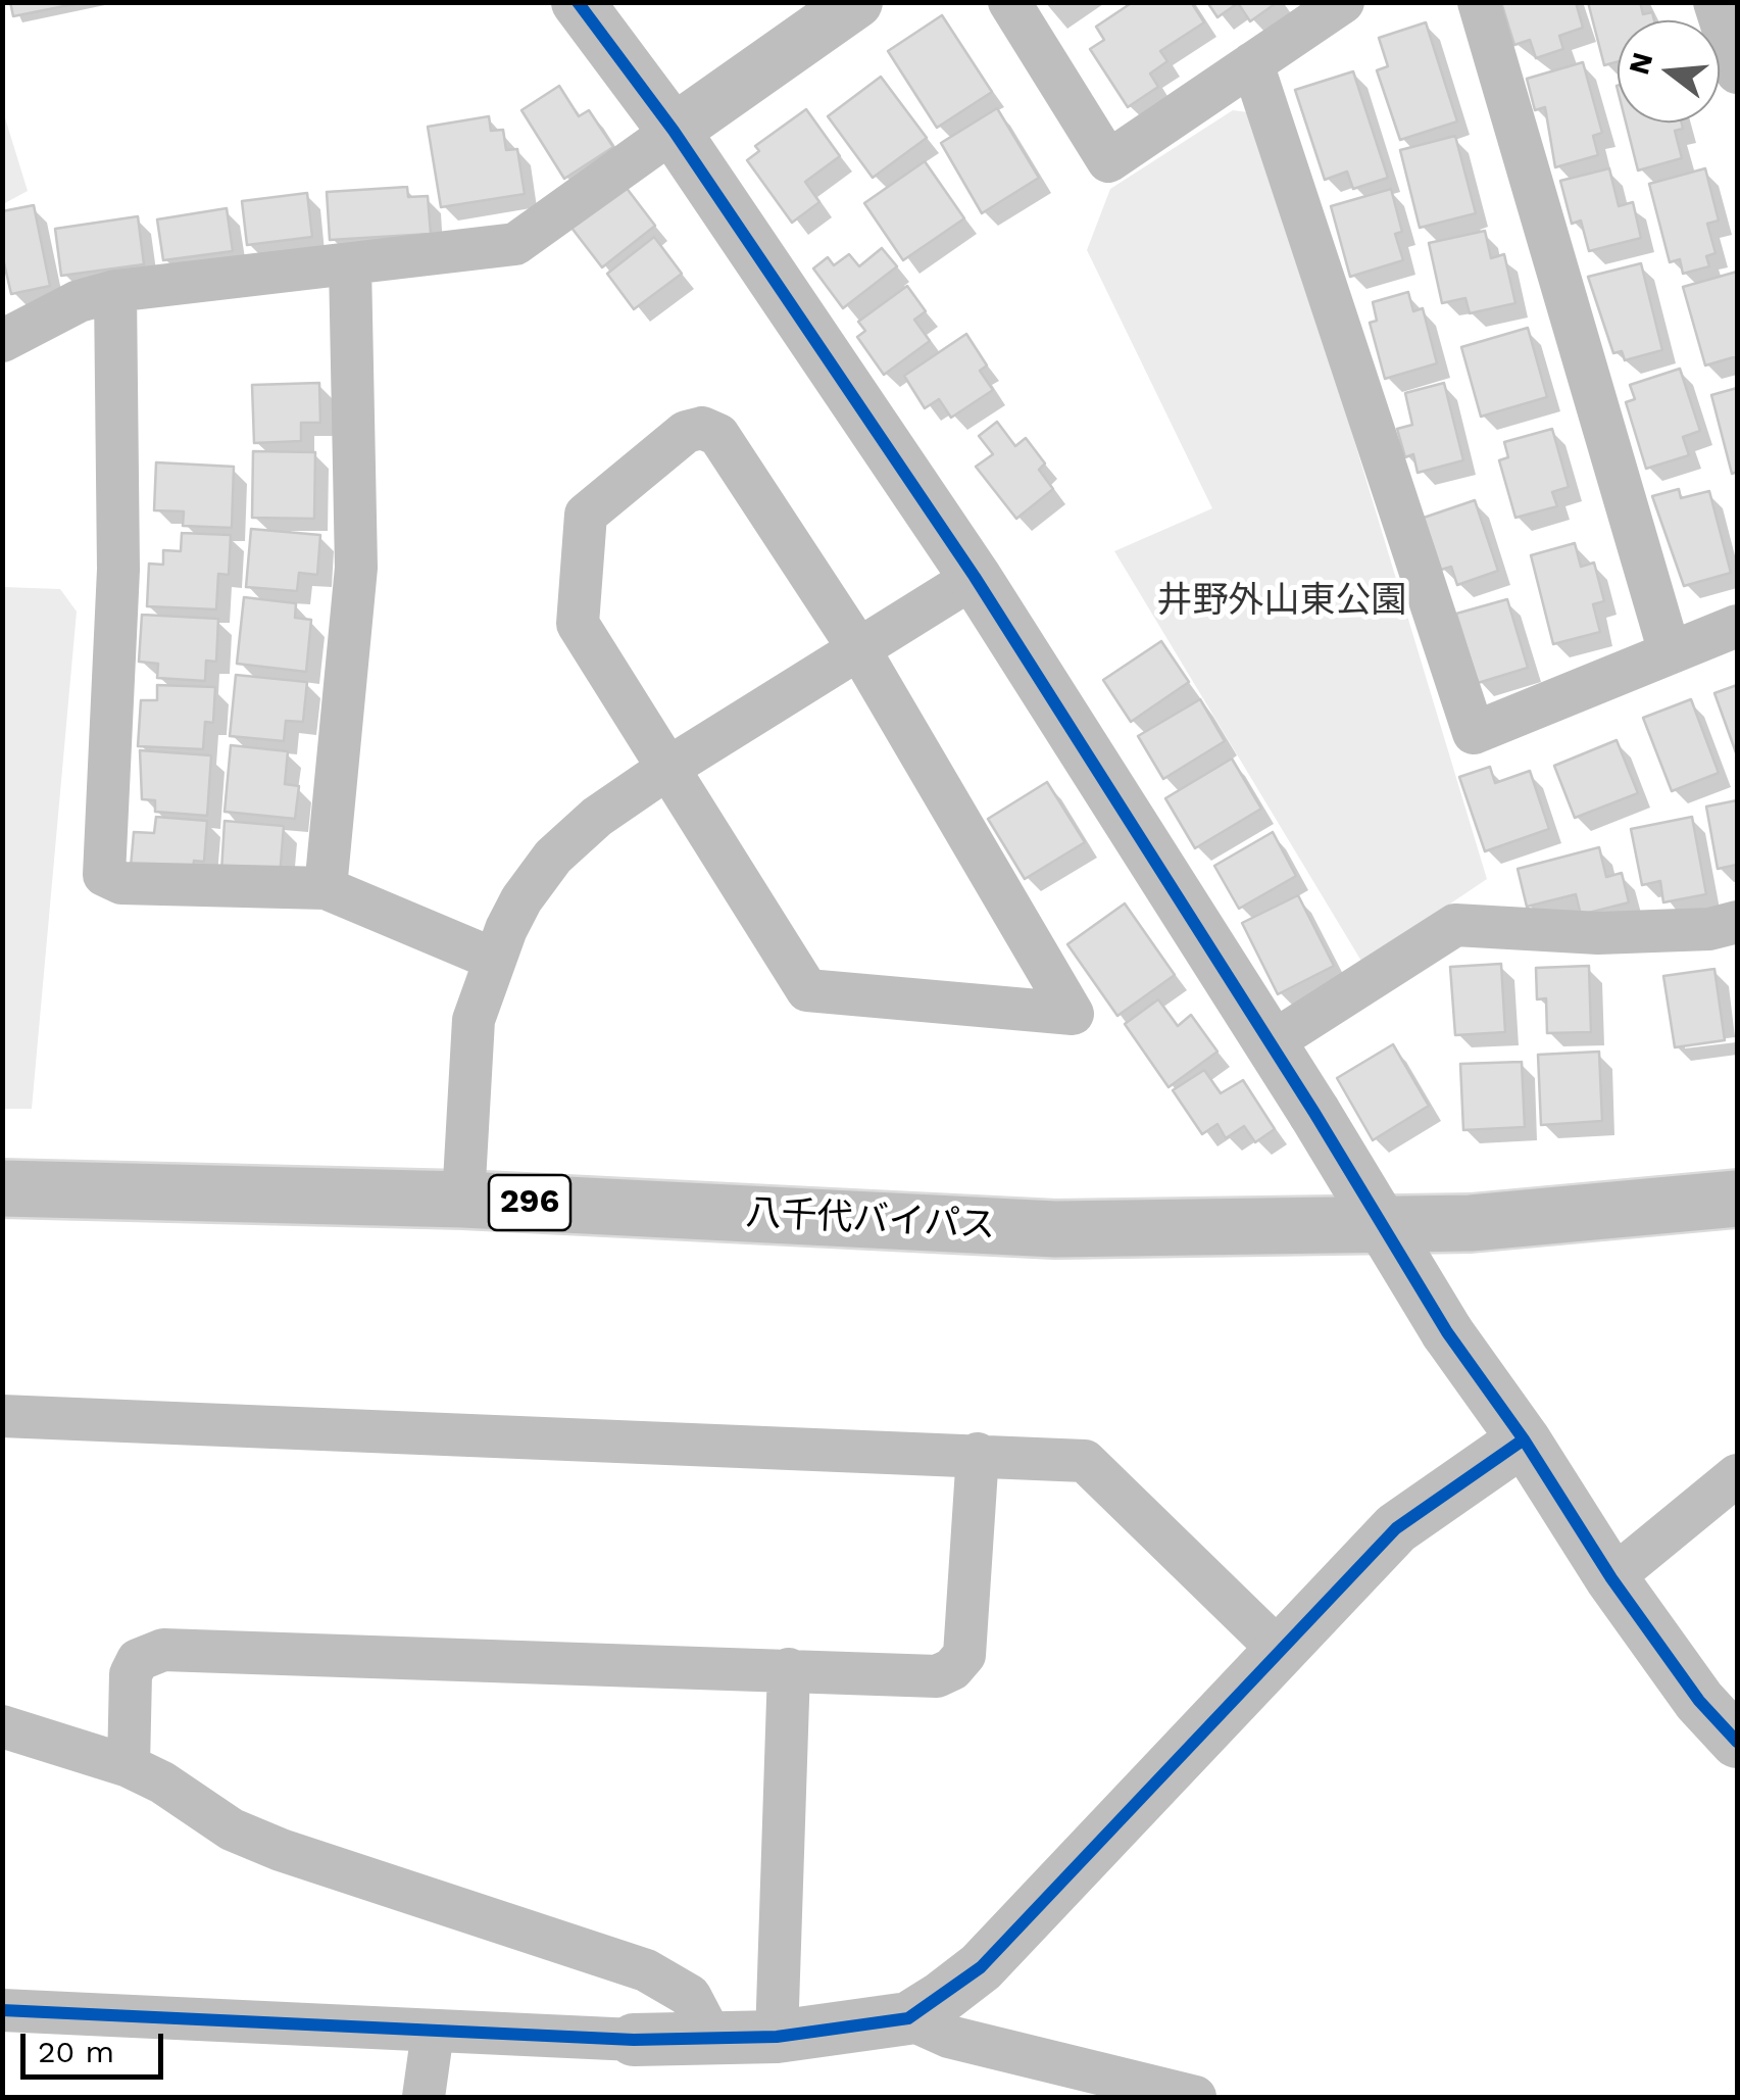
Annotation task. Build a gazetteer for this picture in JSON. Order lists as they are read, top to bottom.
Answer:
{
  "streets": {
    "highway": ["296", "八千代バイパス"]
  },
  "parks": ["井野外山東公園"],
  "scale_bar": "20 m",
  "north": "left"
}
